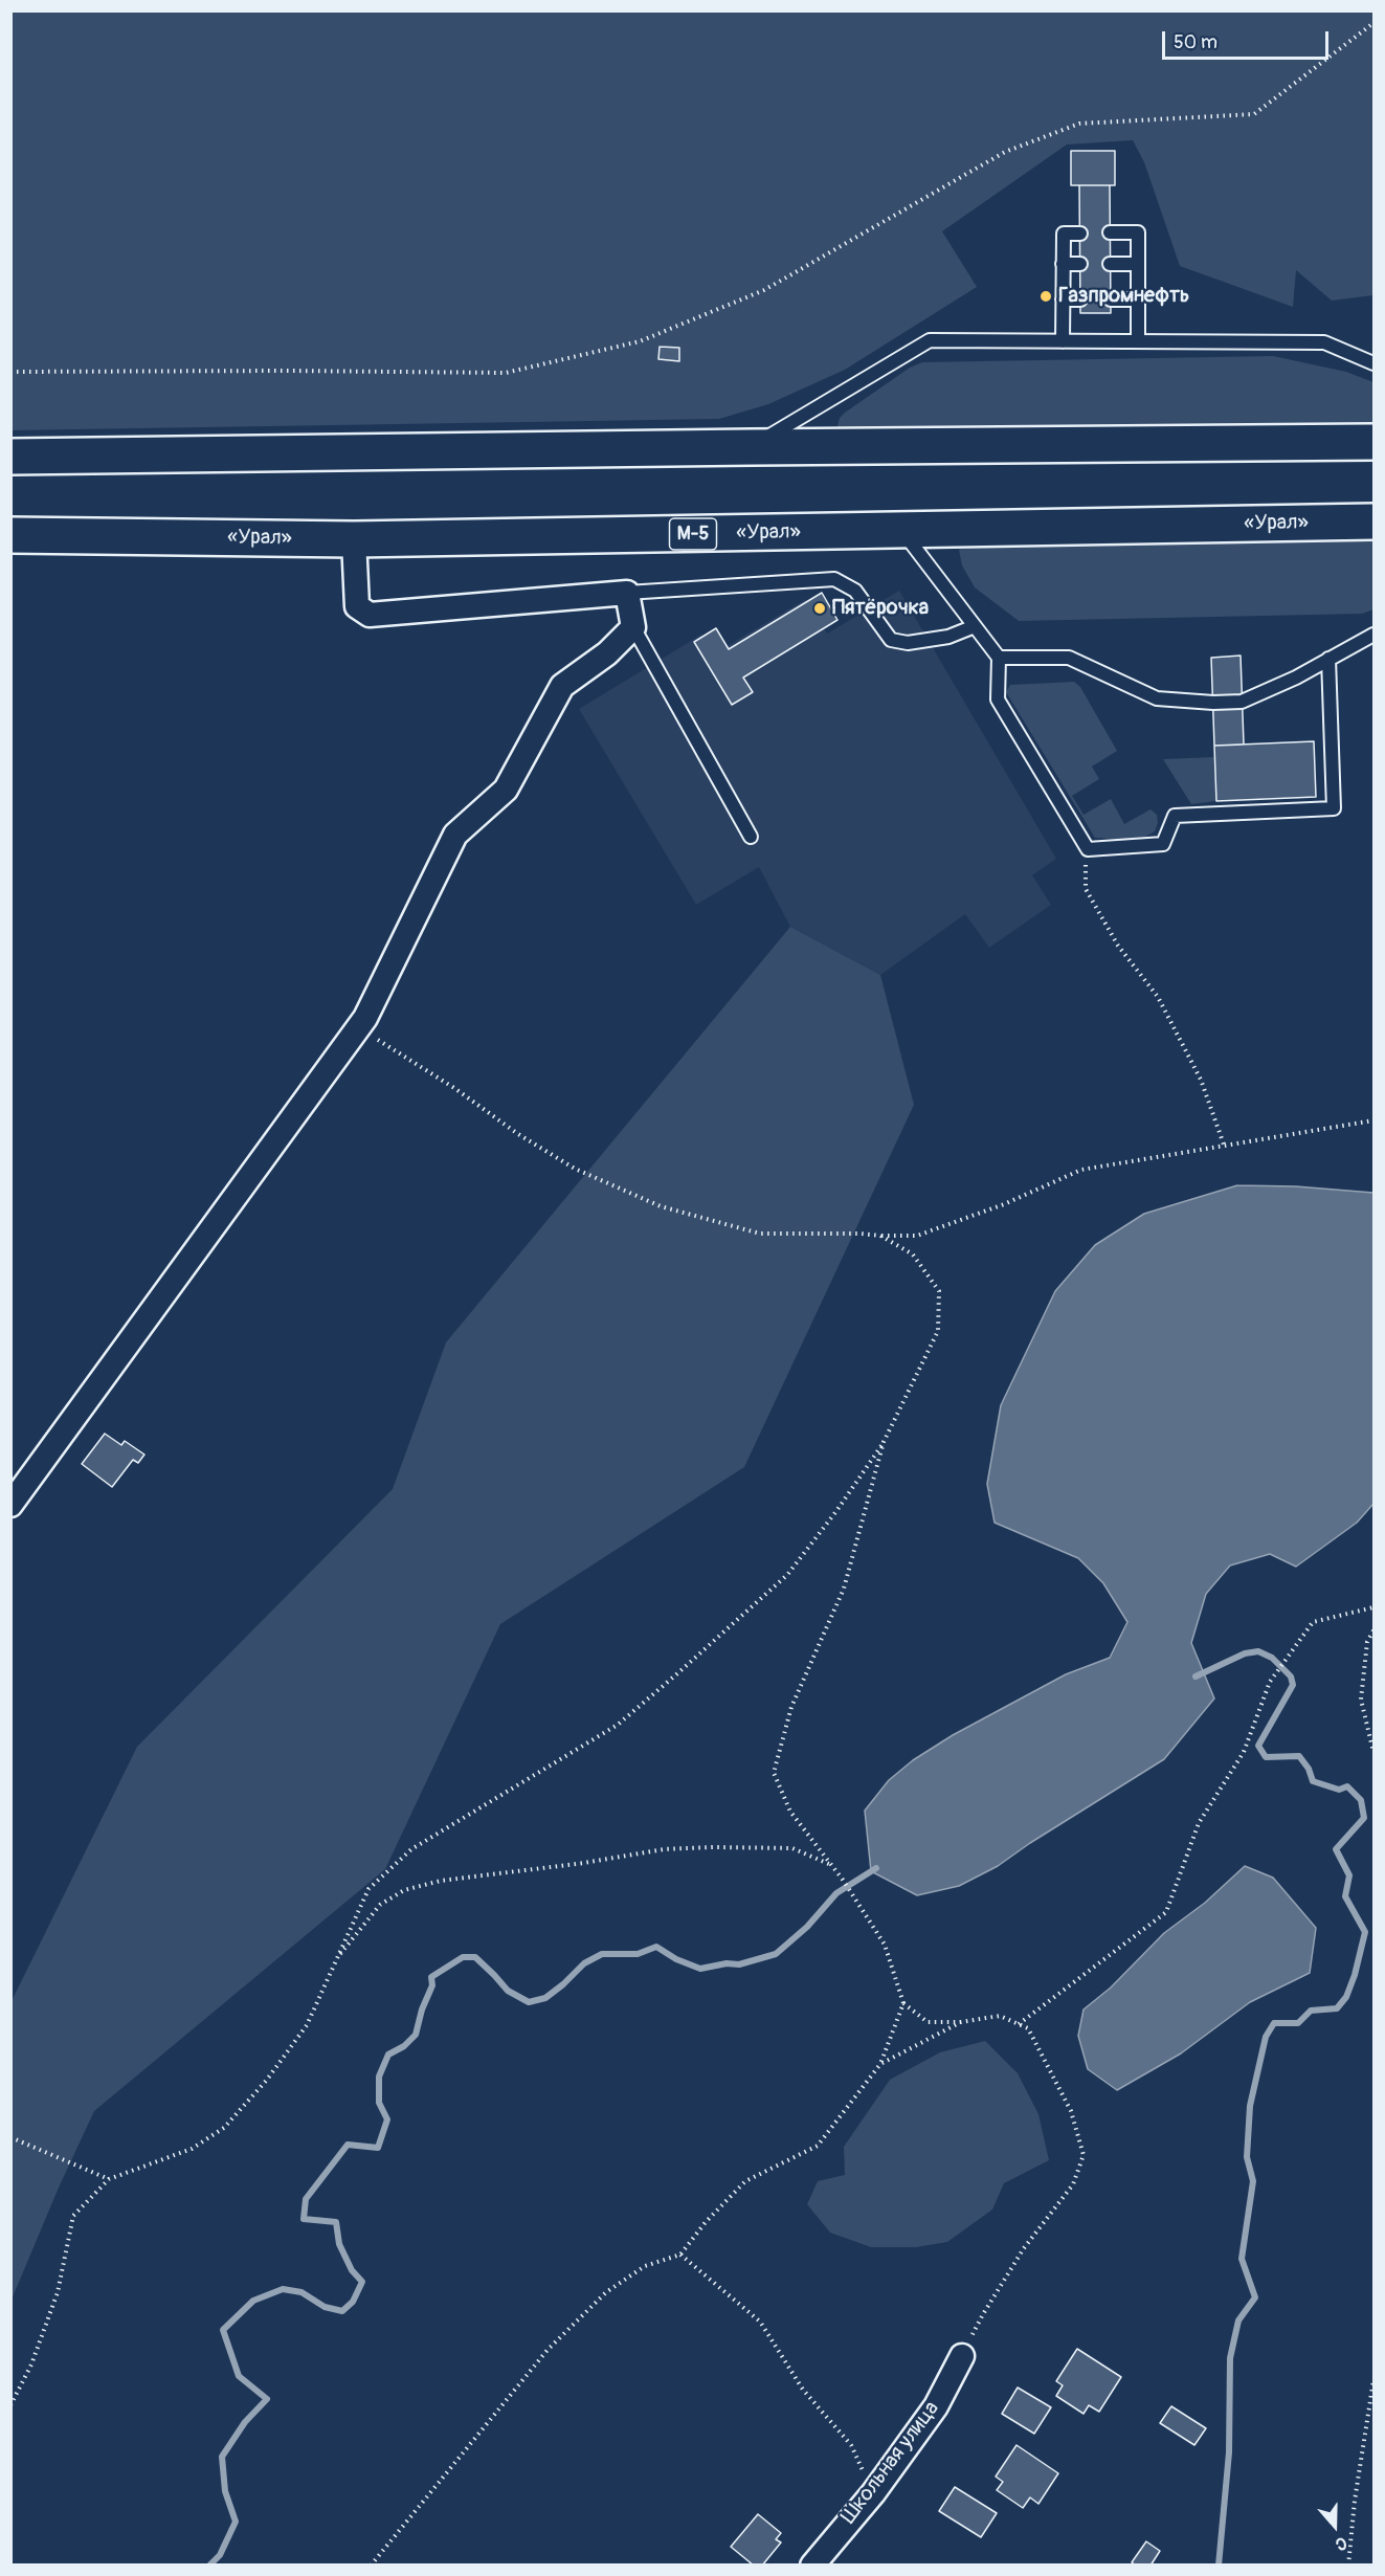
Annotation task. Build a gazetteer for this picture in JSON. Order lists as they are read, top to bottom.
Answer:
{
  "streets": {
    "highway": ["«Урал»", "М-5"],
    "street": ["Школьная улица"]
  },
  "places": ["Газпромнефть", "Пятёрочка"],
  "scale_bar": "50 m",
  "north": "bottom"
}
